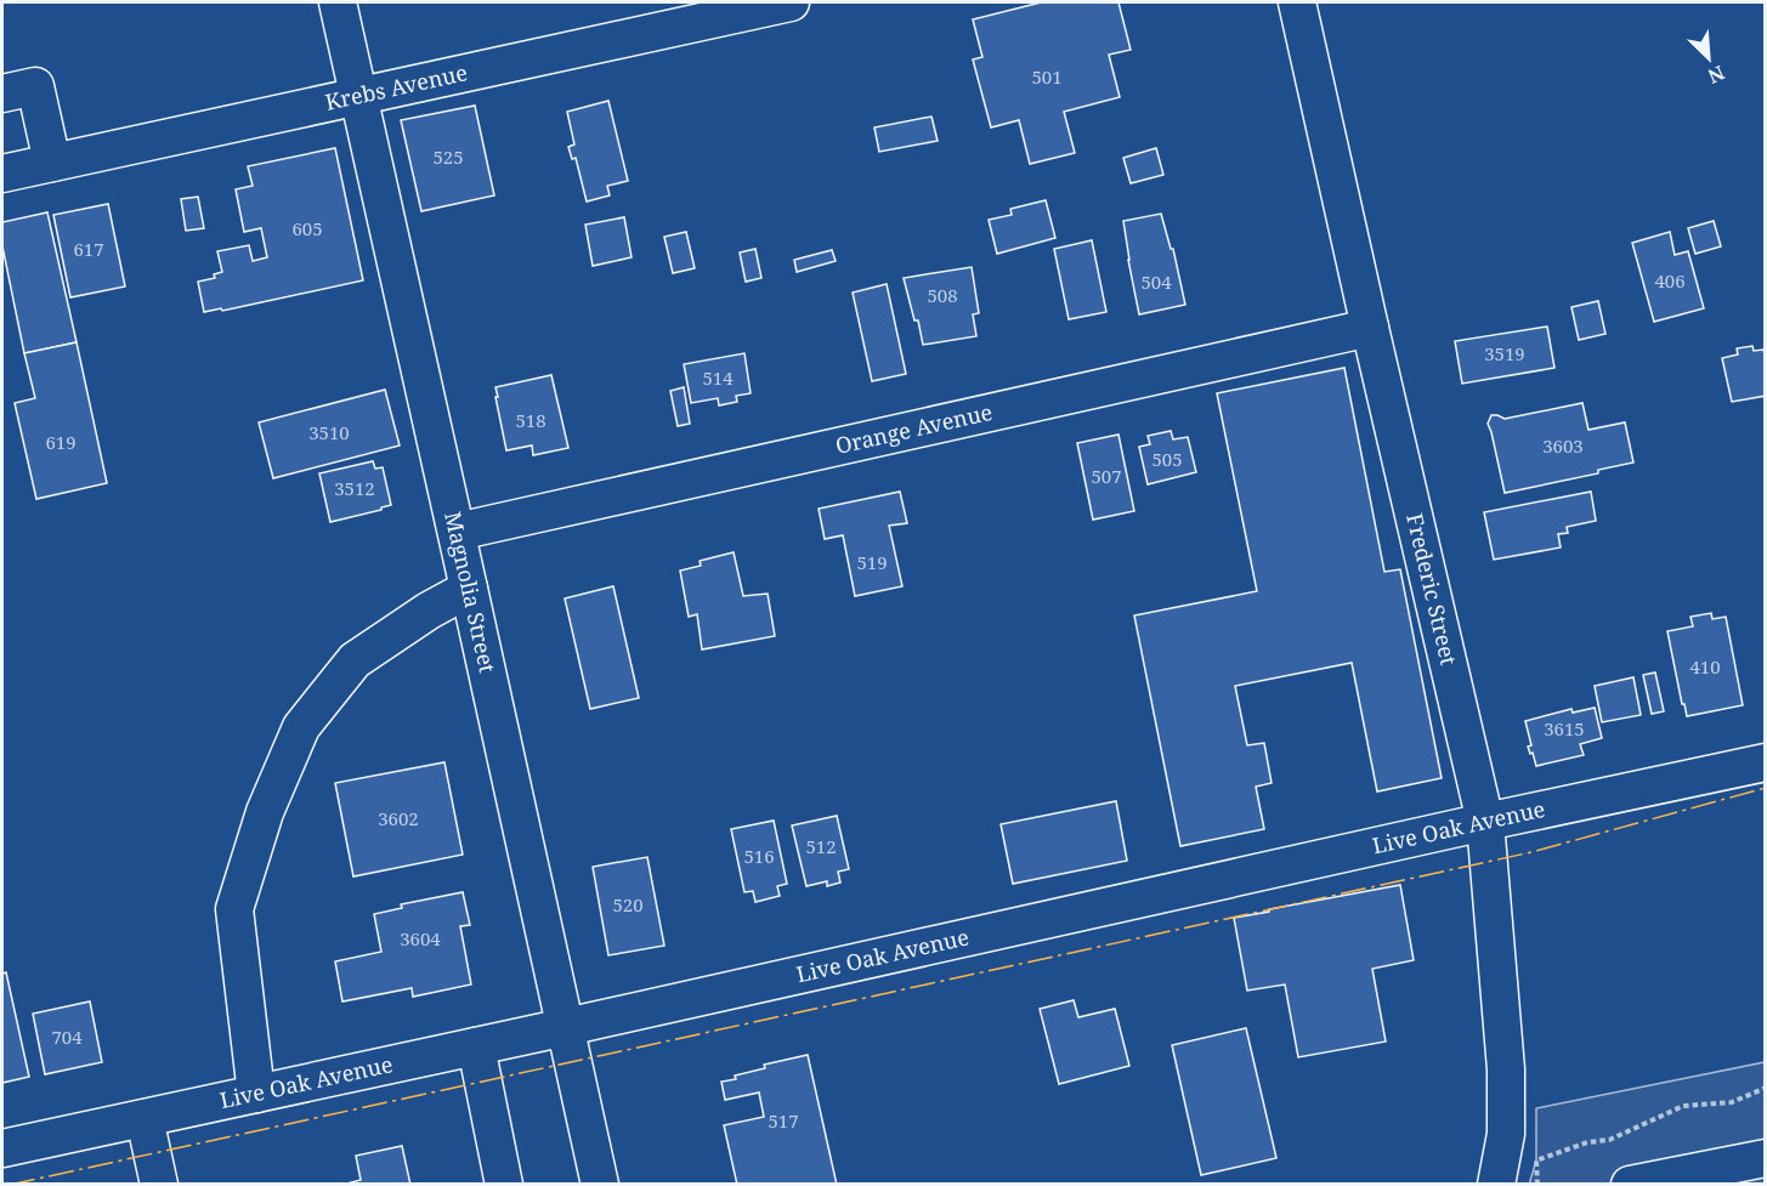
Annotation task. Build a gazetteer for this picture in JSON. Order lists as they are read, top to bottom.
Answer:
{
  "streets": {
    "street": [
      "Krebs Avenue",
      "Orange Avenue",
      "Frederic Street",
      "Magnolia Street",
      "Live Oak Avenue"
    ]
  },
  "crossings": [
    ["Krebs Avenue", "Magnolia Street"],
    ["Orange Avenue", "Frederic Street"],
    ["Orange Avenue", "Magnolia Street"],
    ["Frederic Street", "Live Oak Avenue"],
    ["Magnolia Street", "Live Oak Avenue"]
  ],
  "house_numbers": [
    "501",
    "525",
    "605",
    "617",
    "406",
    "504",
    "508",
    "3519",
    "514",
    "518",
    "3510",
    "619",
    "3603",
    "505",
    "507",
    "3512",
    "519",
    "410",
    "3615",
    "3602",
    "512",
    "516",
    "520",
    "3604",
    "704",
    "517"
  ],
  "north": "bottom right"
}
